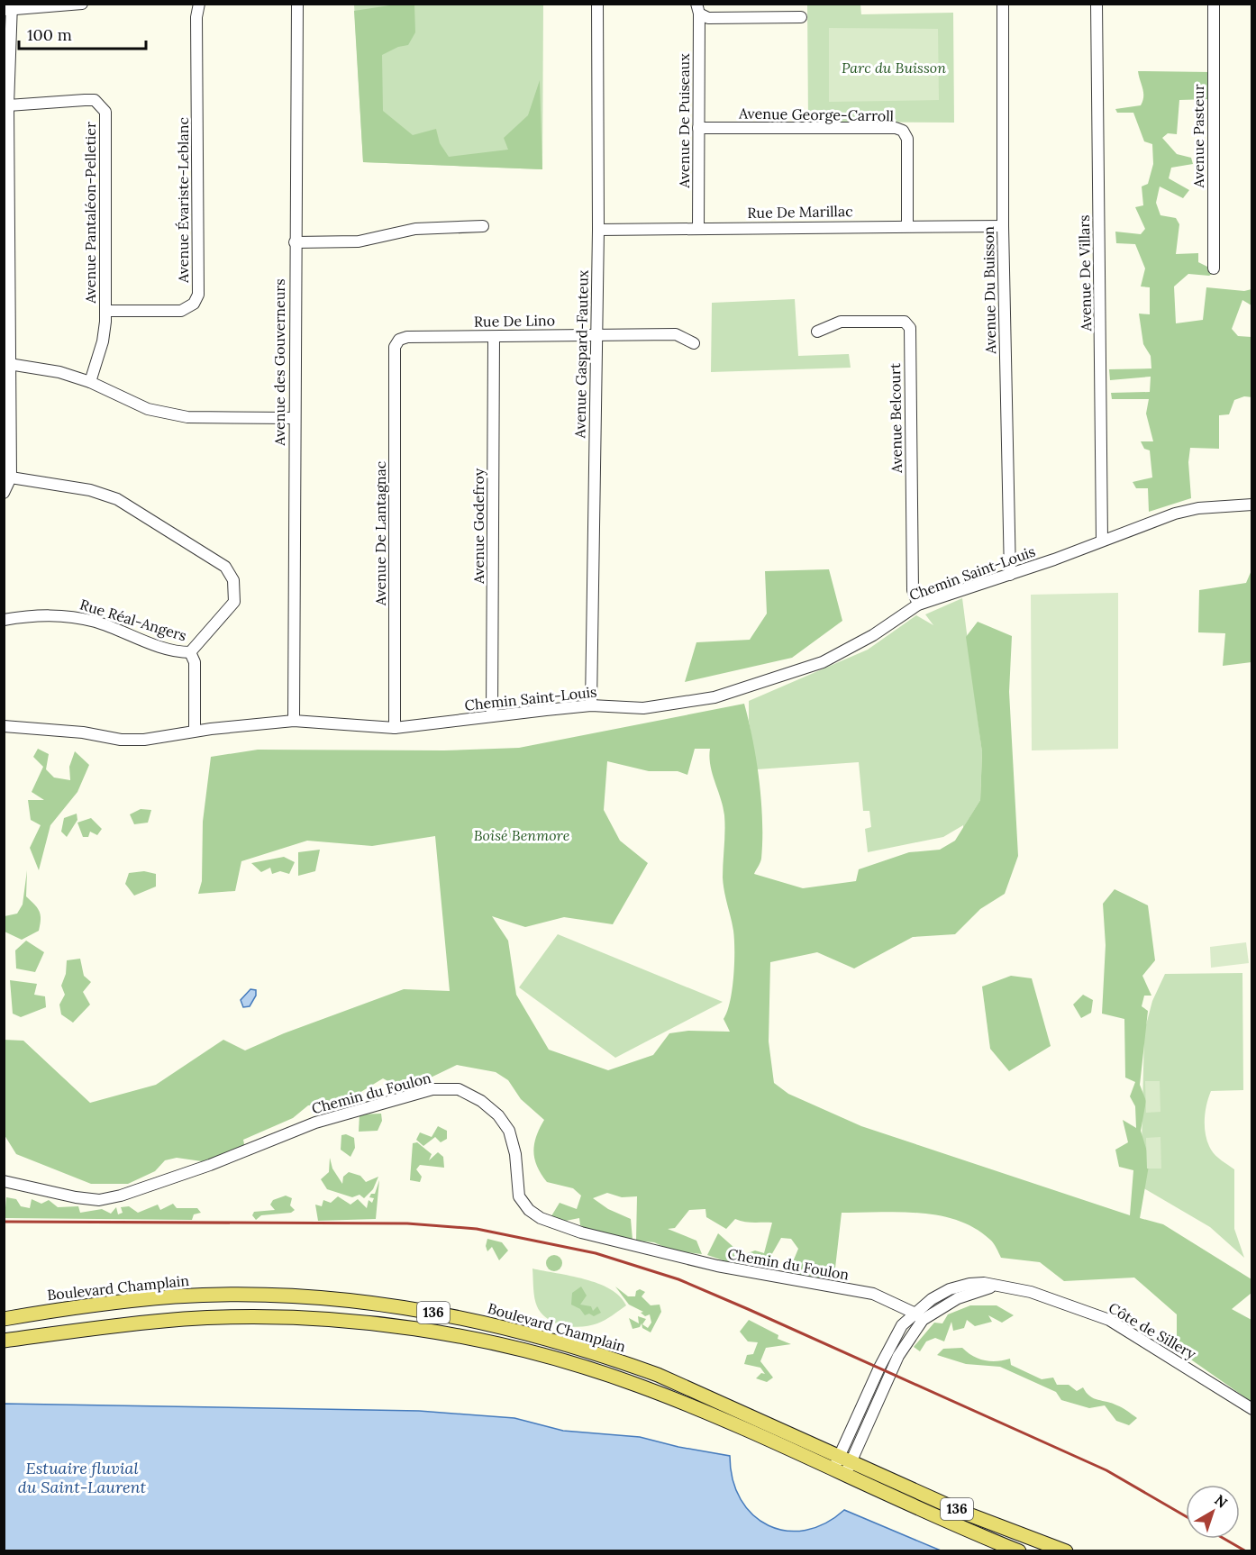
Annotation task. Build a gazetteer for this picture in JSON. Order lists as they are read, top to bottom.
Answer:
{
  "streets": {
    "main road": ["Boulevard Champlain", "136"],
    "street": [
      "Avenue George-Carroll",
      "Avenue De Puiseaux",
      "Avenue Pasteur",
      "Avenue Évariste-Leblanc",
      "Rue De Marillac",
      "Avenue Pantaléon-Pelletier",
      "Avenue De Villars",
      "Avenue Du Buisson",
      "Rue De Lino",
      "Avenue Gaspard-Fauteux",
      "Avenue des Gouverneurs",
      "Avenue Belcourt",
      "Avenue Godefroy",
      "Avenue De Lantagnac",
      "Chemin Saint-Louis",
      "Rue Réal-Angers",
      "Chemin du Foulon",
      "Côte de Sillery"
    ]
  },
  "crossings": [
    ["Avenue George-Carroll", "Avenue De Puiseaux"],
    ["Avenue George-Carroll", "Rue De Marillac"],
    ["Avenue De Puiseaux", "Rue De Marillac"],
    ["Avenue Évariste-Leblanc", "Avenue Pantaléon-Pelletier"],
    ["Rue De Marillac", "Avenue Du Buisson"],
    ["Rue De Marillac", "Avenue Gaspard-Fauteux"],
    ["Avenue De Villars", "Chemin Saint-Louis"],
    ["Avenue Du Buisson", "Chemin Saint-Louis"],
    ["Rue De Lino", "Avenue Gaspard-Fauteux"],
    ["Rue De Lino", "Avenue Godefroy"],
    ["Rue De Lino", "Avenue De Lantagnac"],
    ["Avenue Gaspard-Fauteux", "Chemin Saint-Louis"],
    ["Avenue des Gouverneurs", "Chemin Saint-Louis"],
    ["Avenue Belcourt", "Chemin Saint-Louis"],
    ["Avenue Godefroy", "Chemin Saint-Louis"],
    ["Avenue De Lantagnac", "Chemin Saint-Louis"],
    ["Chemin du Foulon", "Côte de Sillery"],
    ["Boulevard Champlain", "Côte de Sillery"],
    ["136", "Côte de Sillery"]
  ],
  "water": ["Estuaire fluvial du Saint-Laurent"],
  "parks": ["Parc du Buisson", "Boisé Benmore"],
  "scale_bar": "100 m",
  "north": "top right"
}
